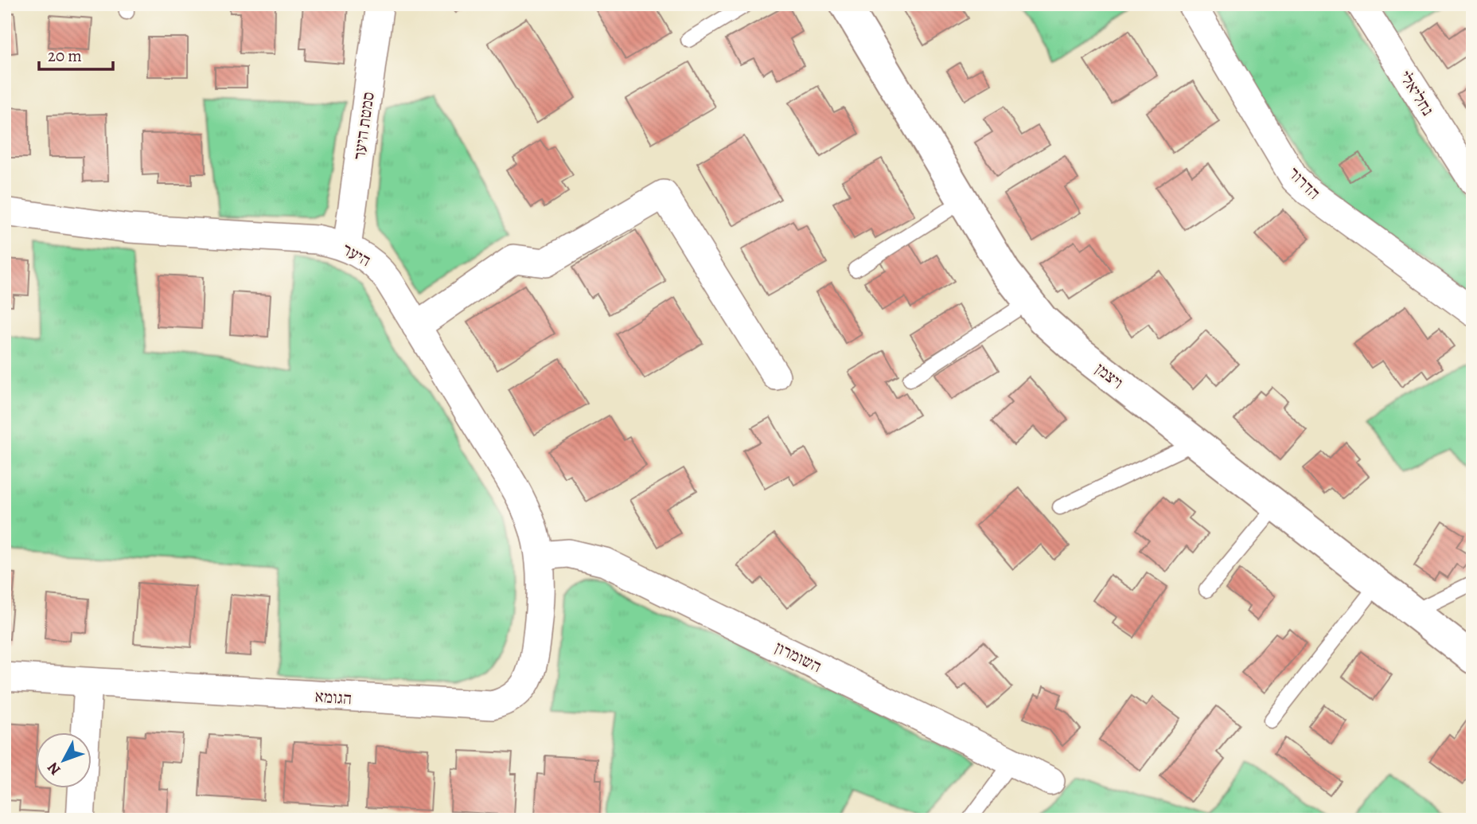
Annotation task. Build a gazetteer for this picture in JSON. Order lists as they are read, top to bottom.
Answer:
{
  "streets": {
    "street": [
      "נחליאלי",
      "סמטת היער",
      "הדרור",
      "היער",
      "ויצמן",
      "השומרון",
      "הגומא"
    ]
  },
  "crossings": [
    ["סמטת היער", "היער"],
    ["היער", "השומרון"],
    ["היער", "הגומא"],
    ["השומרון", "הגומא"]
  ],
  "scale_bar": "20 m",
  "north": "bottom left"
}
